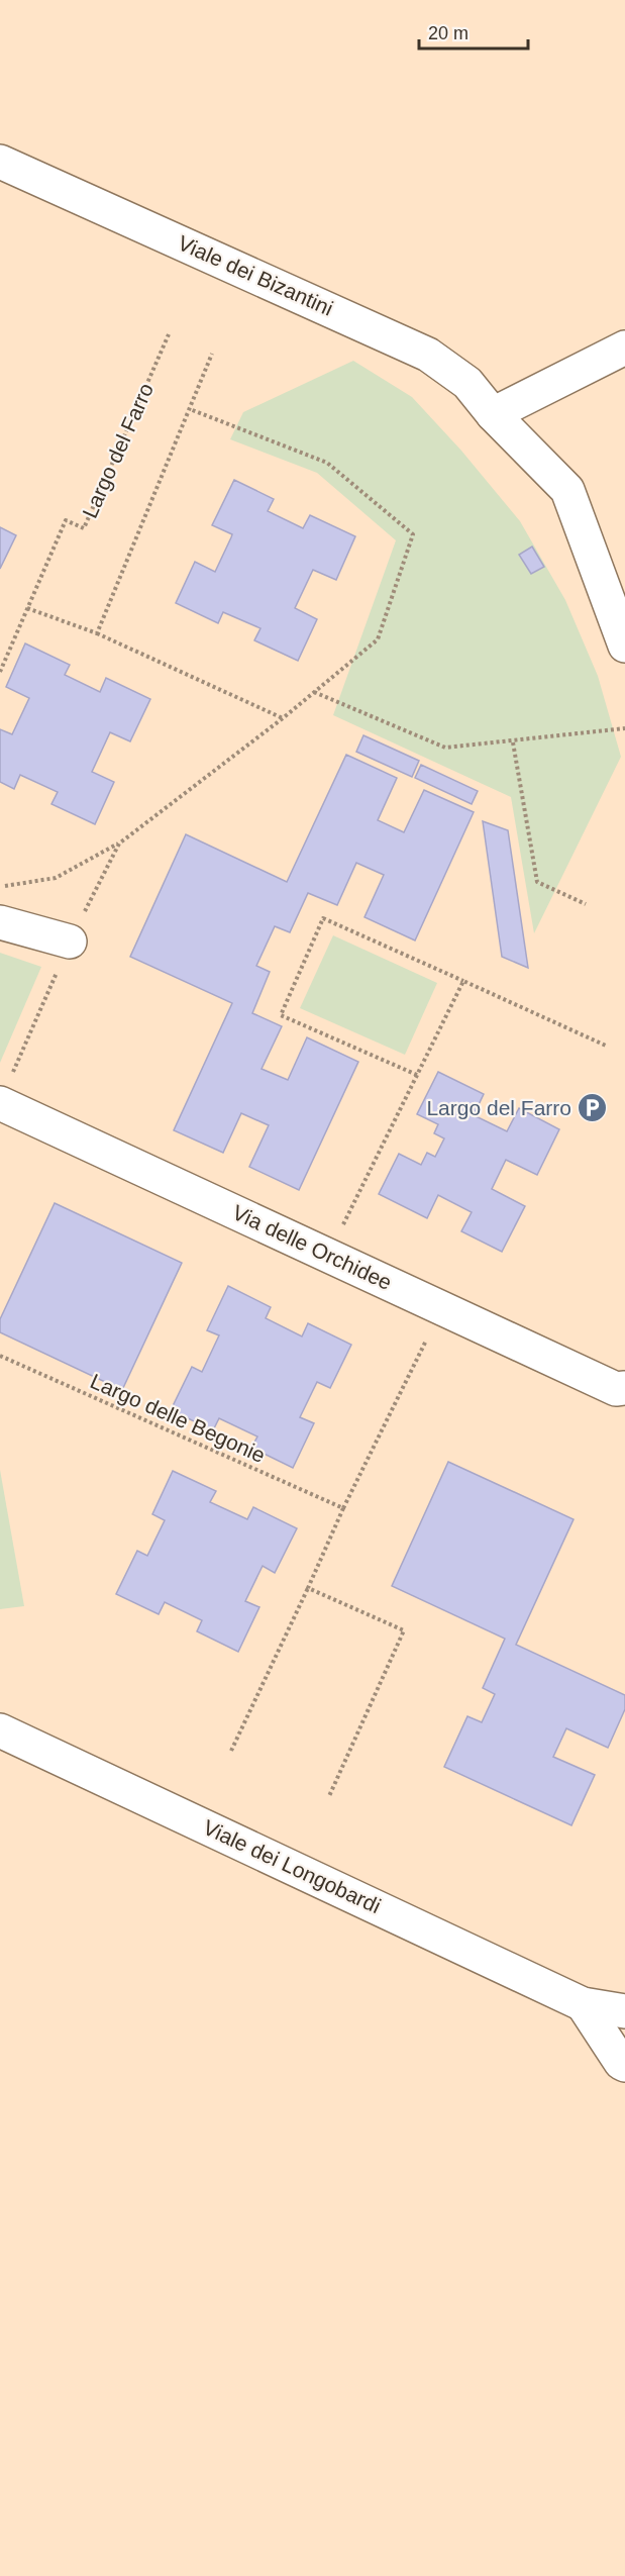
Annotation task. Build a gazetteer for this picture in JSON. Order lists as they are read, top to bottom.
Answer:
{
  "streets": {
    "street": ["Viale dei Bizantini", "Via delle Orchidee", "Viale dei Longobardi"],
    "path": ["Largo del Farro", "Largo delle Begonie"]
  },
  "places": {
    "parking": ["Largo del Farro"]
  },
  "scale_bar": "20 m"
}
